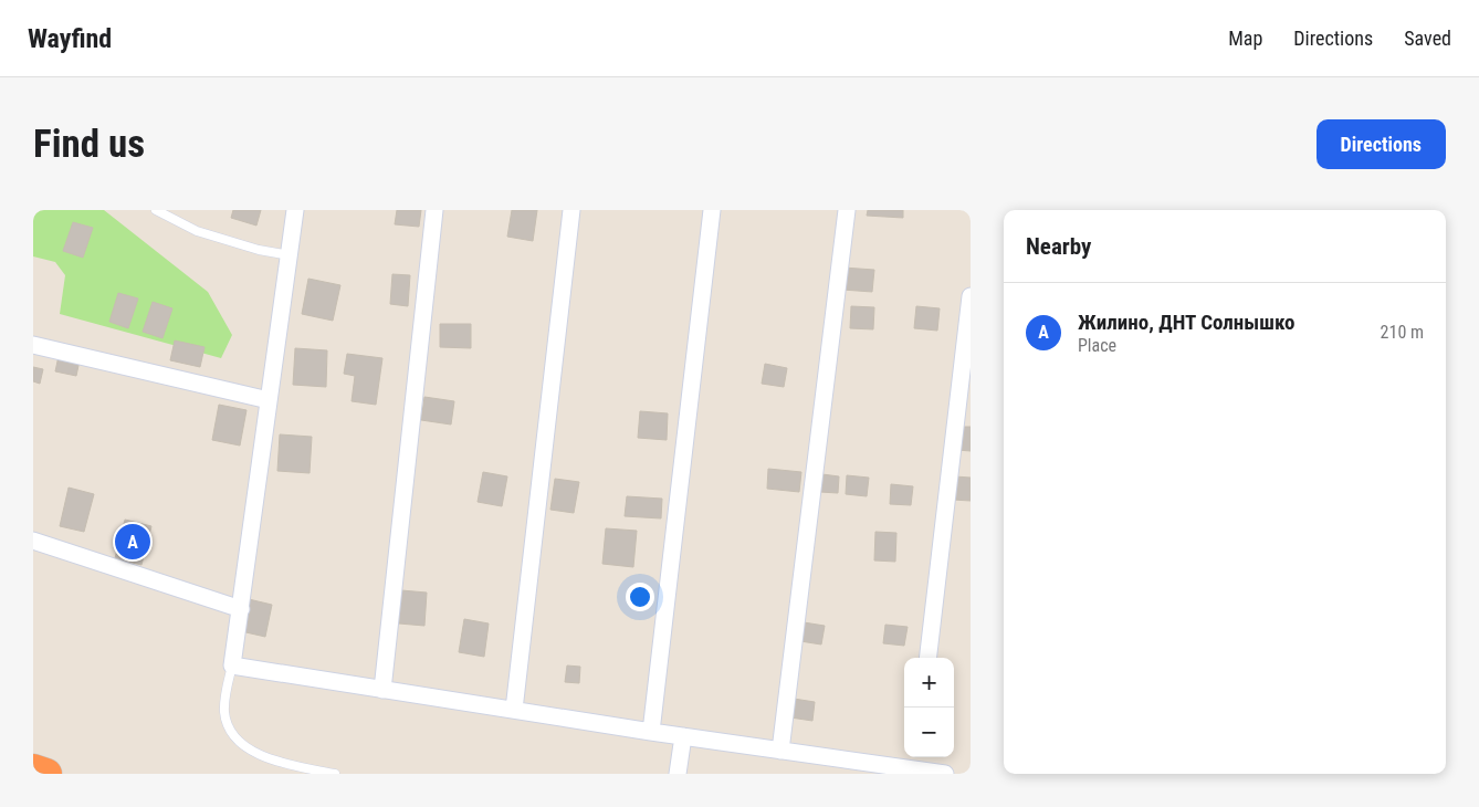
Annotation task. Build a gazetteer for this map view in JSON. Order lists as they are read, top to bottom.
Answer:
{
  "page": {
    "header": "Wayfind",
    "nav": ["Map", "Directions", "Saved"],
    "buttons": "Directions",
    "title": "Find us",
    "heading": "Nearby",
    "list": [
      {
        "mark": "A",
        "name": "Жилино, ДНТ Солнышко",
        "note": "Place",
        "value": "210 m"
      }
    ],
    "pins": "A",
    "map_buttons": ["+", "−"]
  }
}
